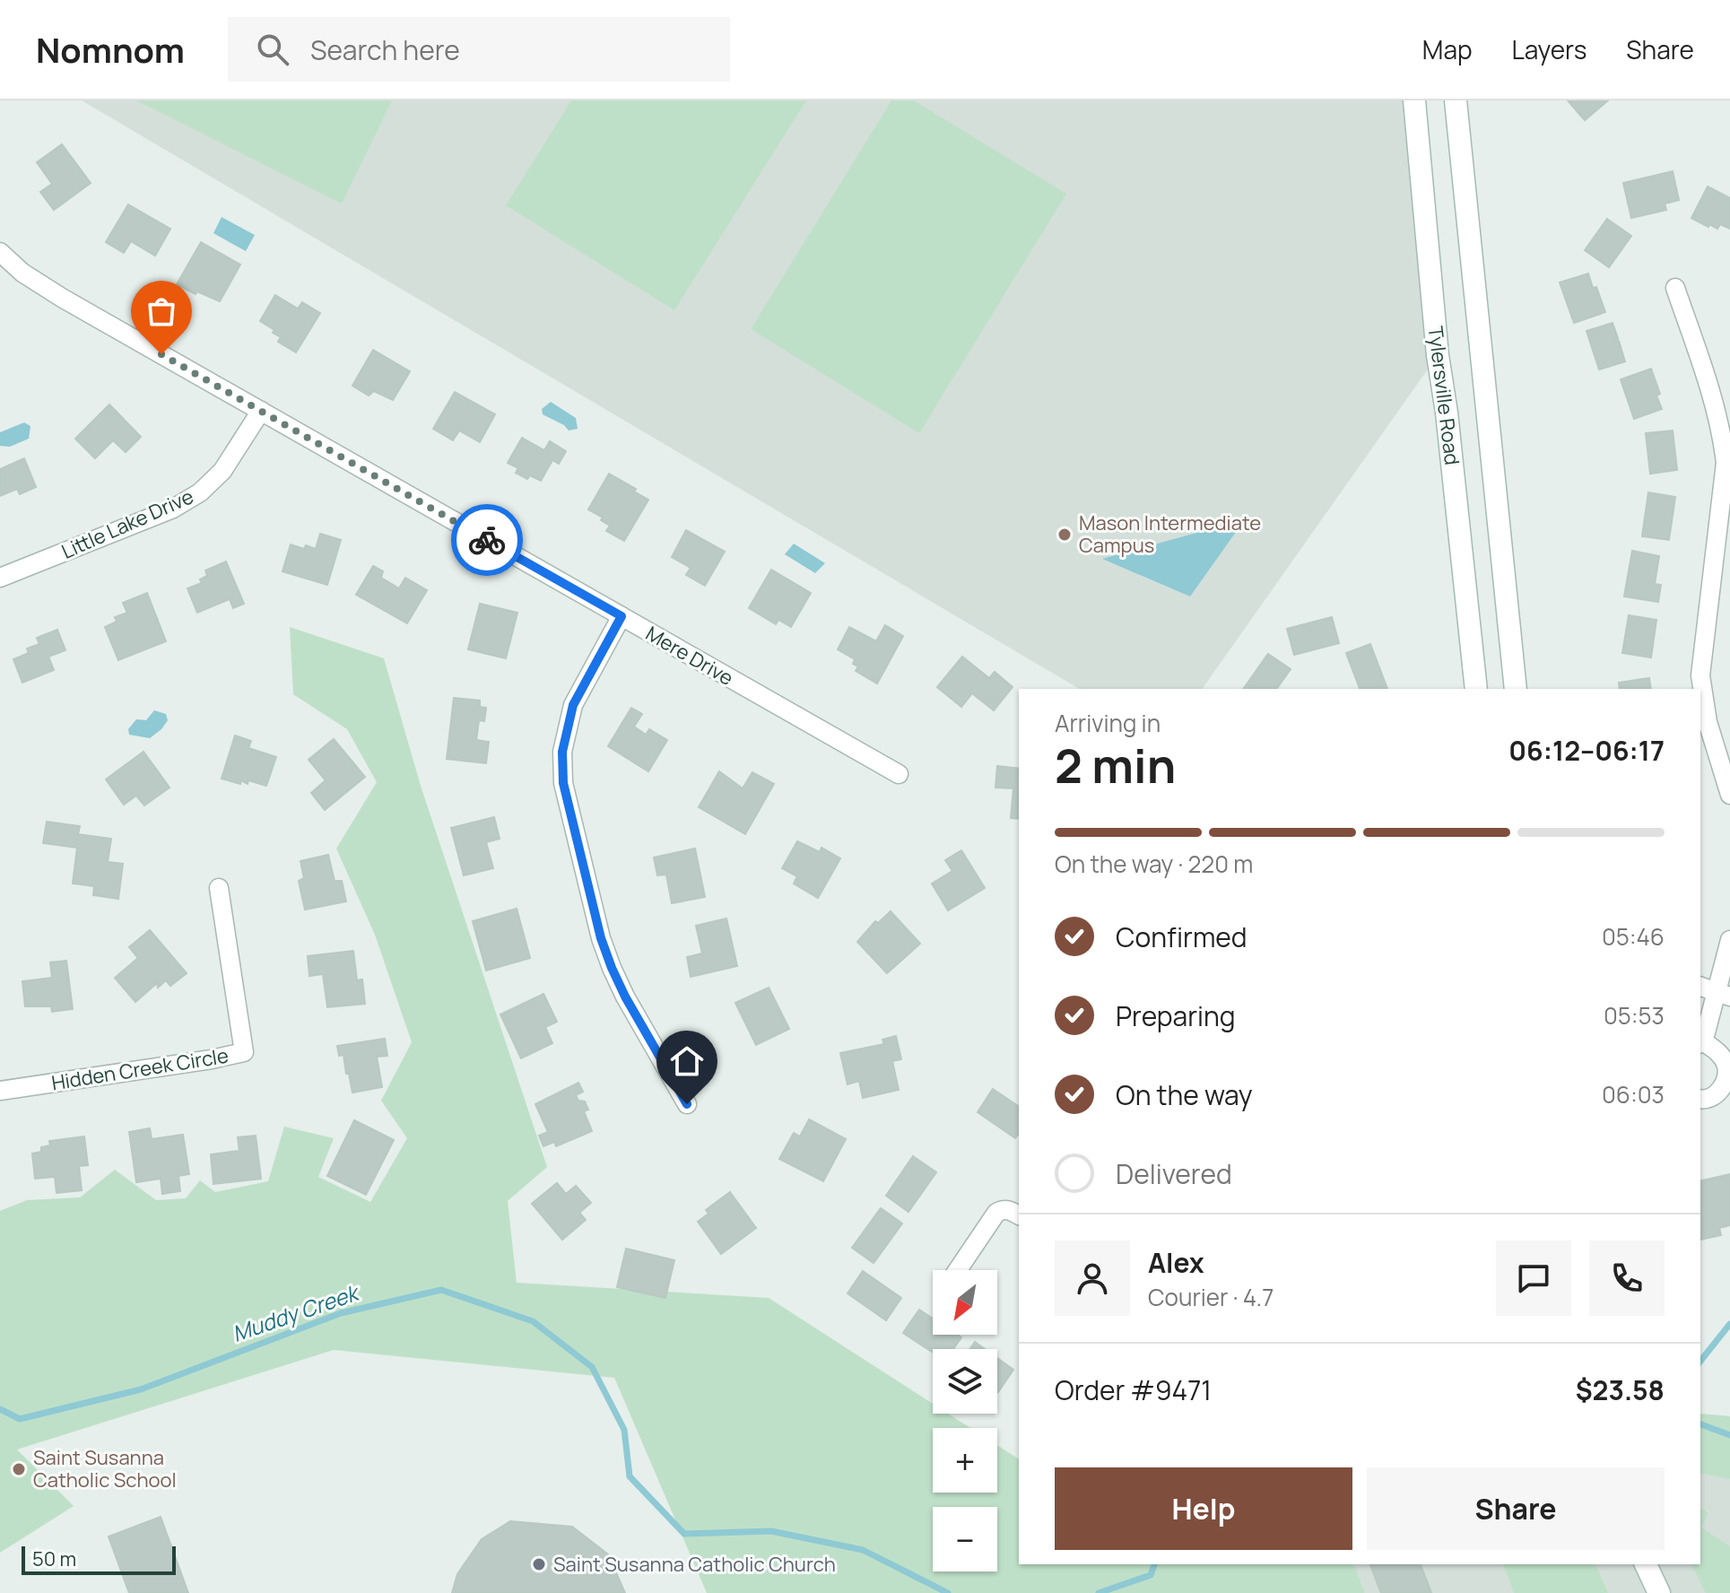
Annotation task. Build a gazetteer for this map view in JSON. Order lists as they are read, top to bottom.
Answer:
{
  "streets": {
    "main road": ["Tylersville Road"],
    "street": ["Little Lake Drive", "Mere Drive", "Hidden Creek Circle"]
  },
  "crossings": [
    ["Little Lake Drive", "Mere Drive"]
  ],
  "water": ["Muddy Creek"],
  "places": ["Mason Intermediate Campus", "Saint Susanna Catholic School", "Saint Susanna Catholic Church"],
  "scale_bar": "50 m",
  "north": "bottom left",
  "page": {
    "header": "Nomnom",
    "search": "Search here",
    "nav": ["Map", "Layers", "Share"],
    "heading": ["2 min", "Arriving in", "06:12–06:17"],
    "panel": [
      "Alex",
      "Courier · 4.7",
      "Order #9471",
      "$23.58"
    ],
    "bar": "On the way · 220 m",
    "list": [
      ["Confirmed", "05:46"],
      ["Preparing", "05:53"],
      ["On the way", "06:03"],
      "Delivered"
    ],
    "map_buttons": ["+", "−"],
    "buttons": ["Help", "Share"],
    "scale": "50 m"
  }
}
